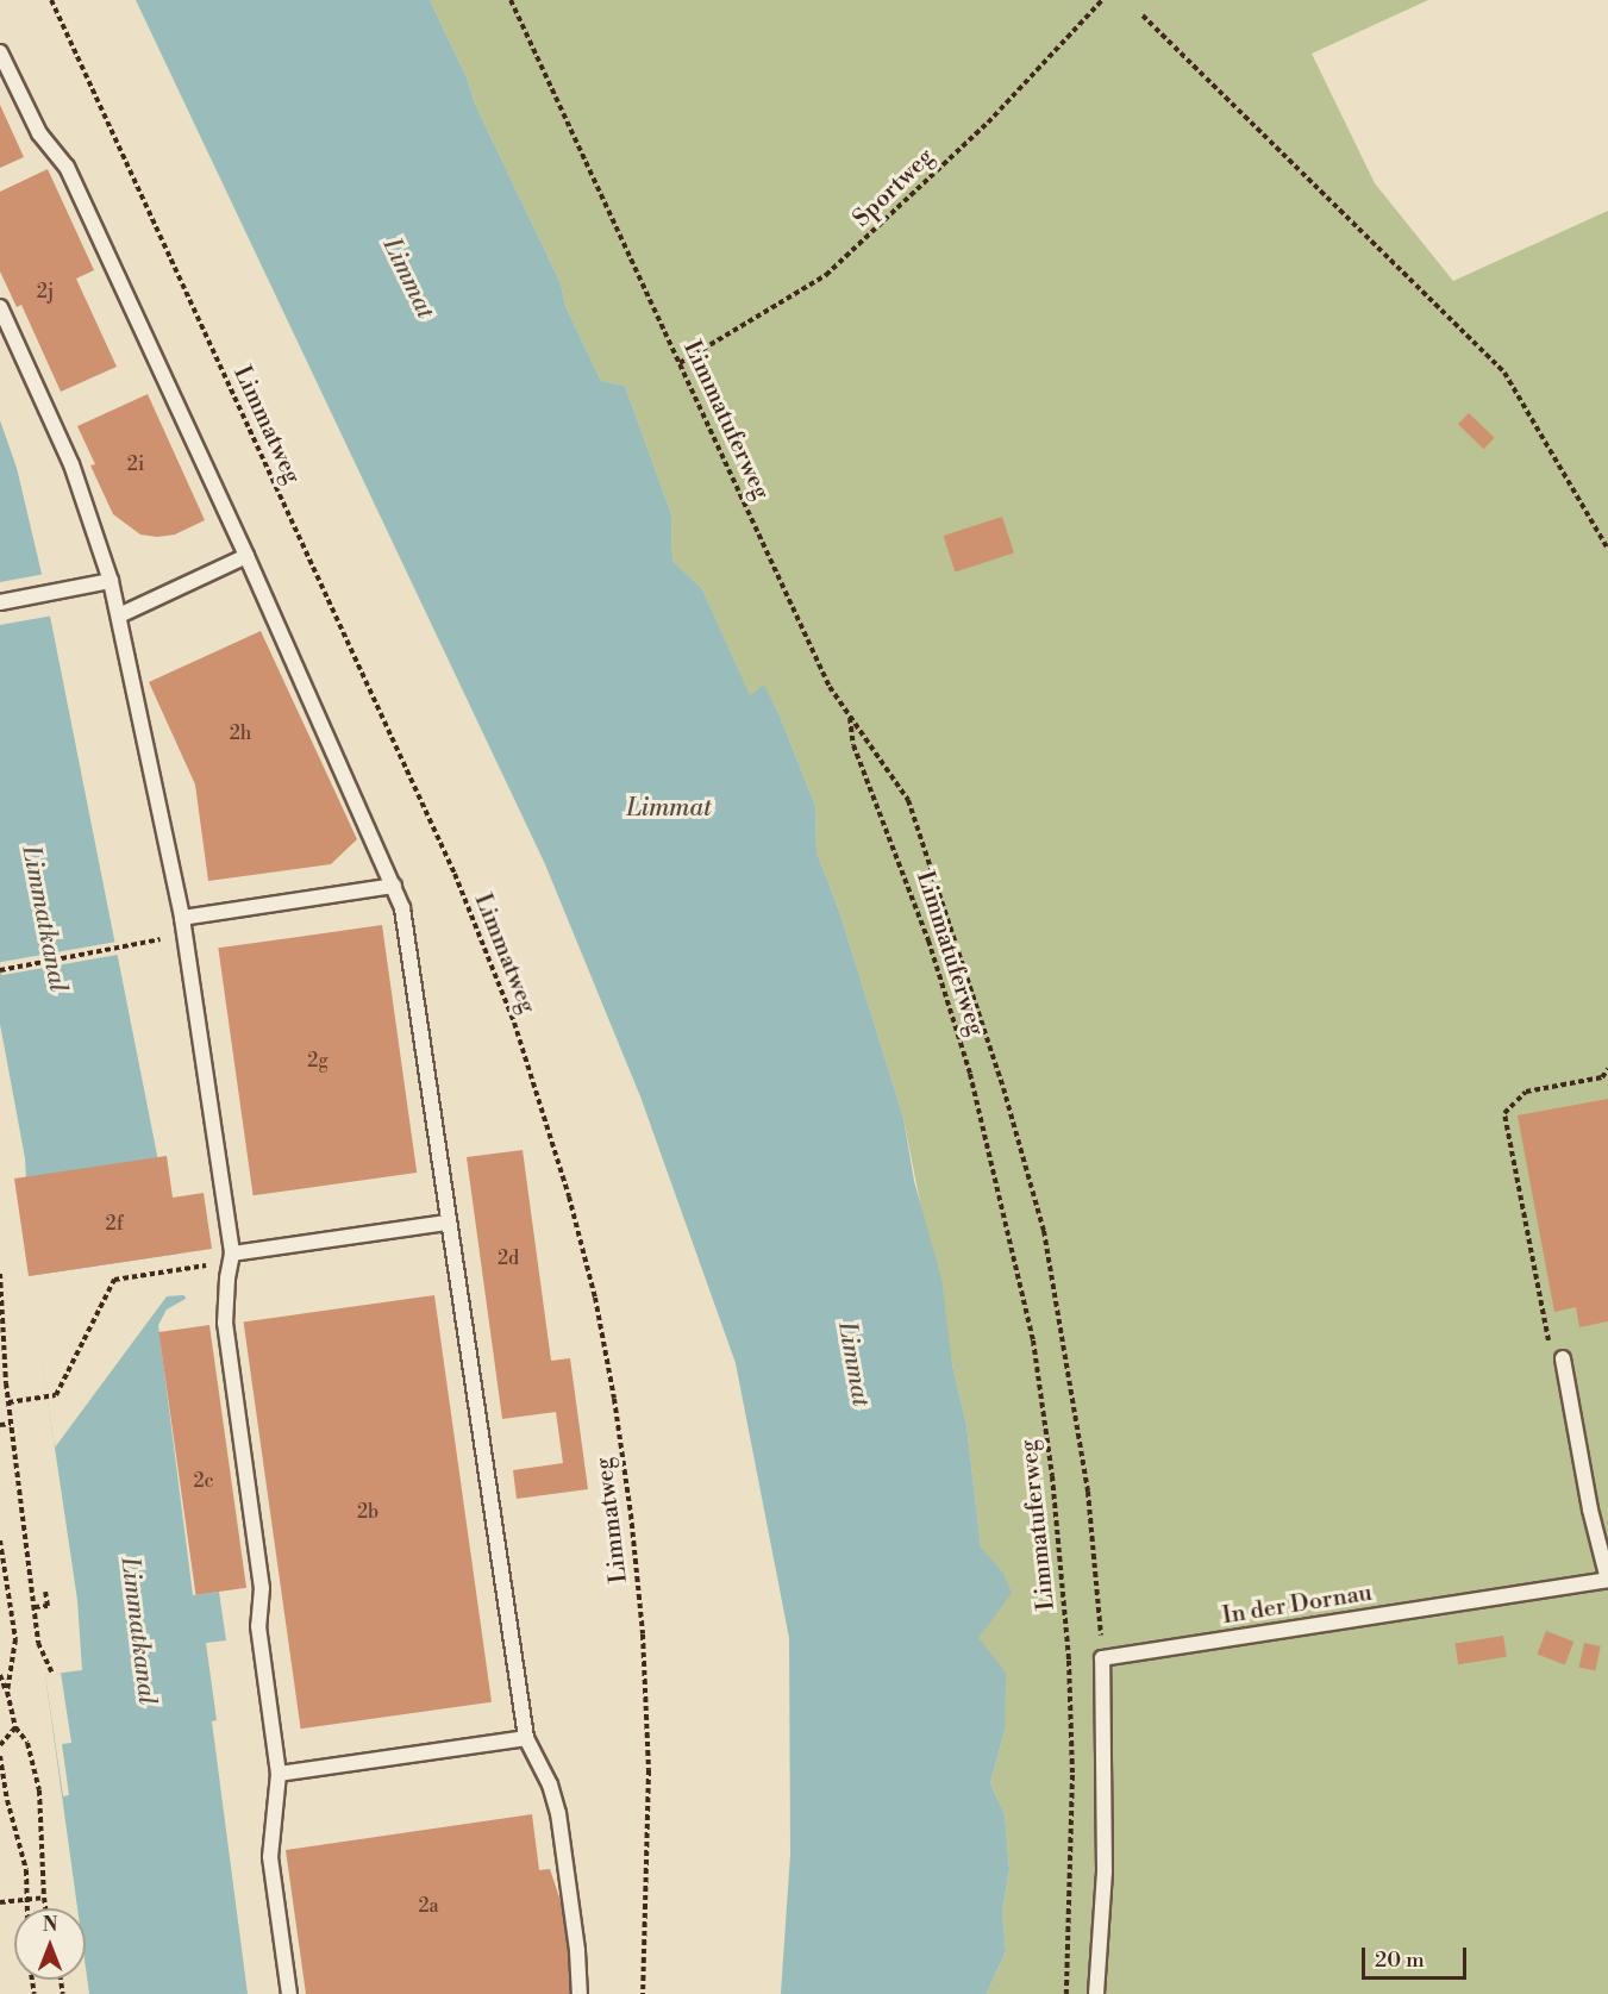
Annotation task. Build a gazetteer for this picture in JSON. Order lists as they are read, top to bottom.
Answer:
{
  "streets": {
    "lane": ["In der Dornau"],
    "path": ["Sportweg", "Limmatuferweg", "Limmatweg"]
  },
  "crossings": [
    ["Sportweg", "Limmatuferweg"]
  ],
  "water": ["Limmat", "Limmatkanal"],
  "house_numbers": [
    "2j",
    "2i",
    "2h",
    "2g",
    "2f",
    "2d",
    "2c",
    "2b",
    "2a"
  ],
  "scale_bar": "20 m",
  "north": "top"
}
